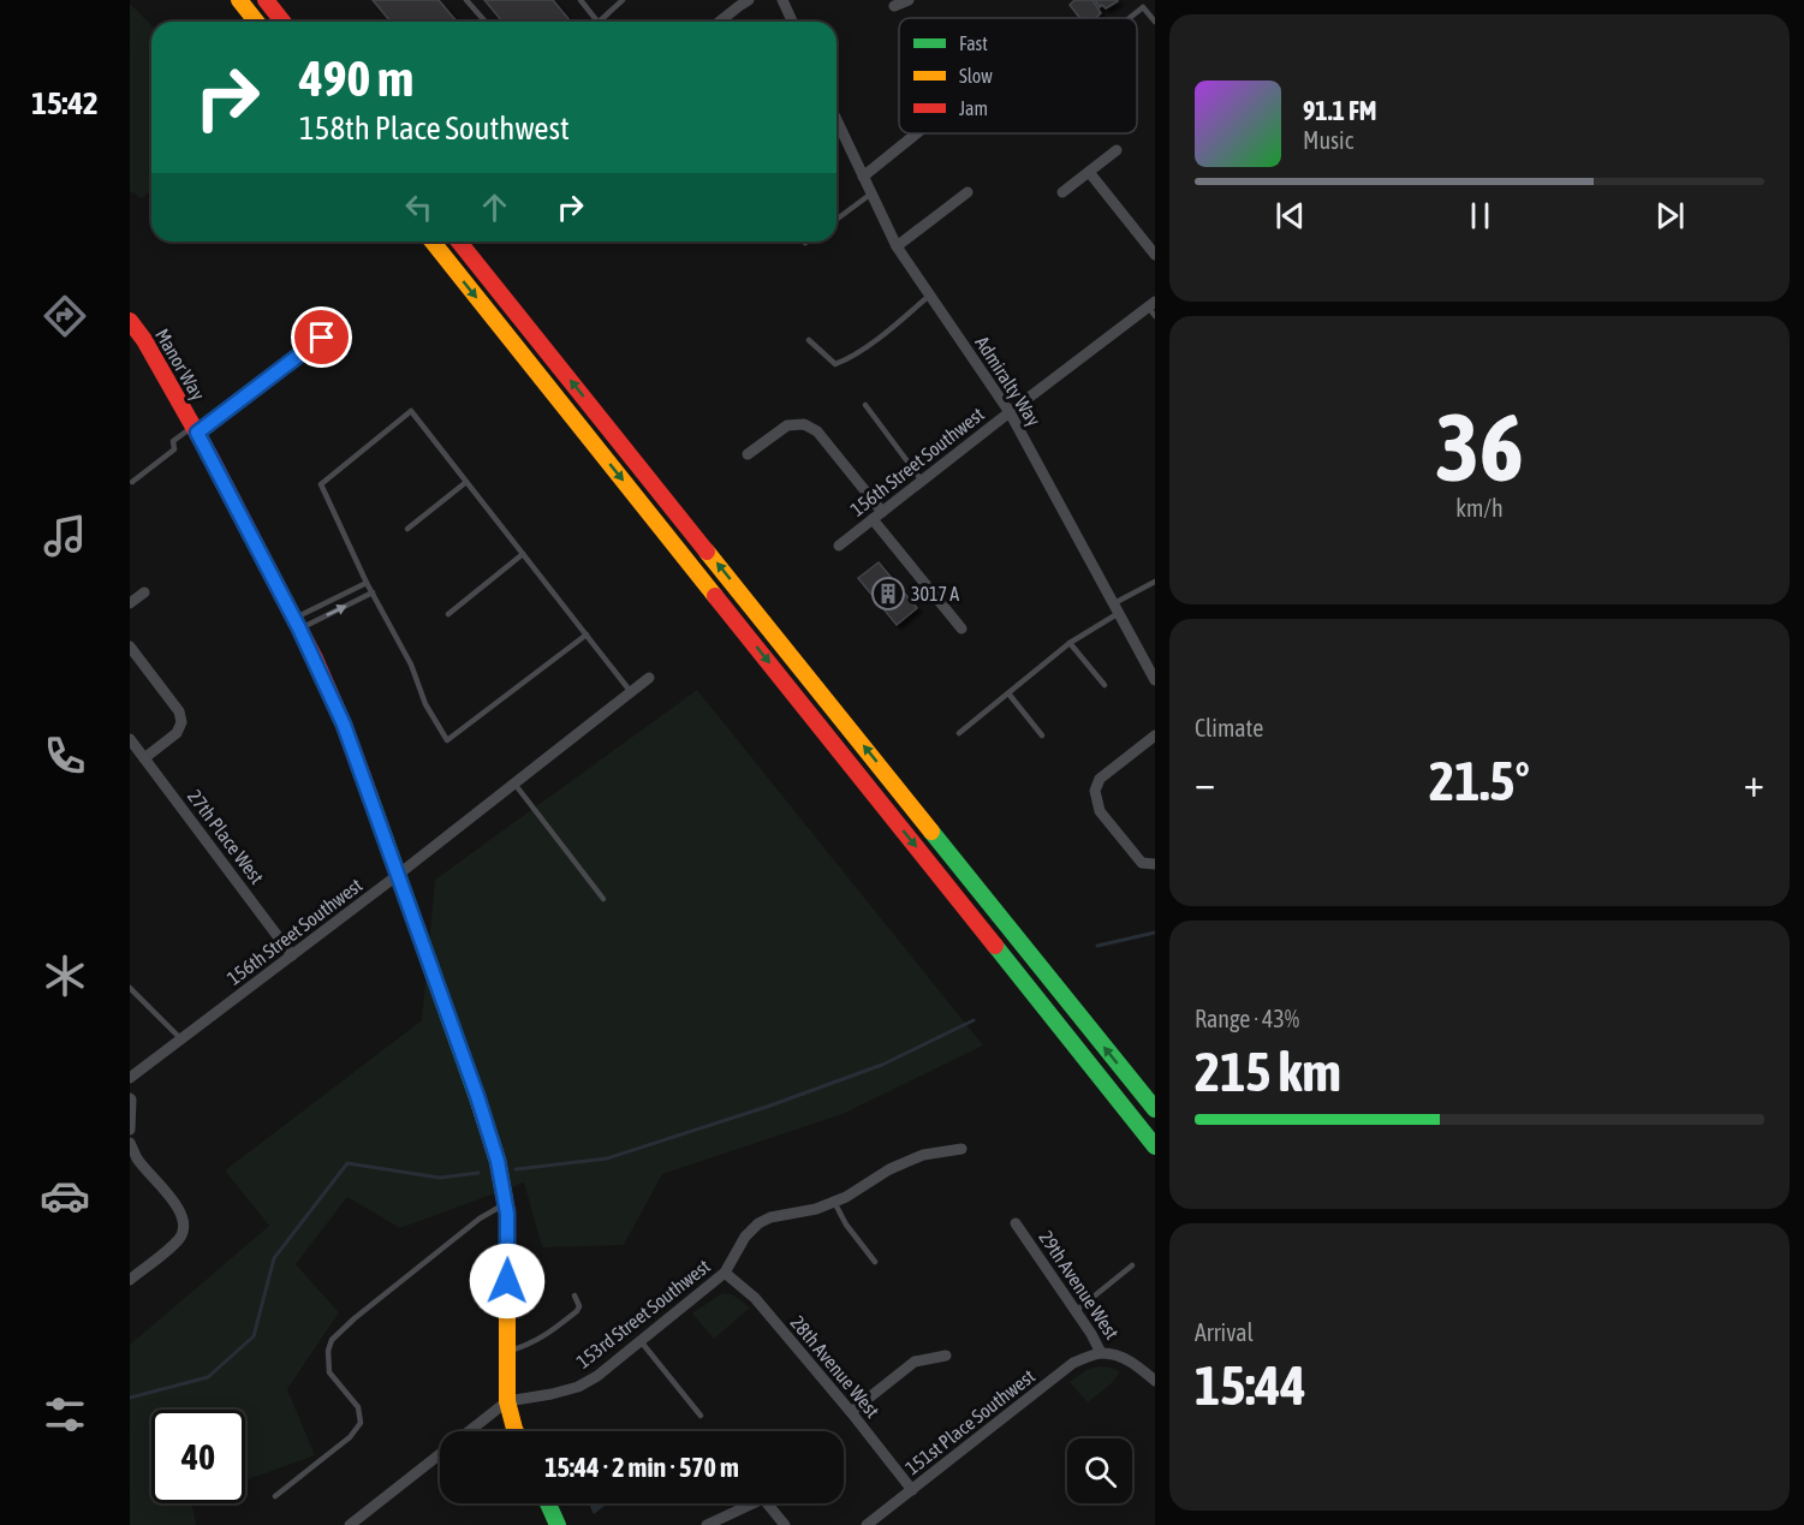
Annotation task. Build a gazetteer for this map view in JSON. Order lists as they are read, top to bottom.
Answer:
{
  "streets": {
    "main road": ["Manor Way"],
    "street": [
      "Admiralty Way",
      "156th Street Southwest",
      "27th Place West",
      "29th Avenue West",
      "153rd Street Southwest",
      "28th Avenue West",
      "151st Place Southwest"
    ]
  },
  "crossings": [
    ["Manor Way", "156th Street Southwest"],
    ["Manor Way", "153rd Street Southwest"],
    ["Admiralty Way", "156th Street Southwest"],
    ["156th Street Southwest", "27th Place West"],
    ["29th Avenue West", "151st Place Southwest"],
    ["153rd Street Southwest", "28th Avenue West"],
    ["28th Avenue West", "151st Place Southwest"]
  ],
  "places": {
    "building": ["3017 A"]
  },
  "legend": ["Fast", "Slow", "Jam"],
  "page": {
    "tabs": "15:42",
    "turn": ["490 m", "158th Place Southwest"],
    "song": ["91.1 FM", "Music"],
    "tile": [
      ["36", "km/h"],
      "Climate",
      ["Range · 43%", "215 km"],
      ["Arrival", "15:44"]
    ],
    "heat": ["−", "21.5°", "+"],
    "limit": "40",
    "trip": "15:44 · 2 min · 570 m"
  }
}
